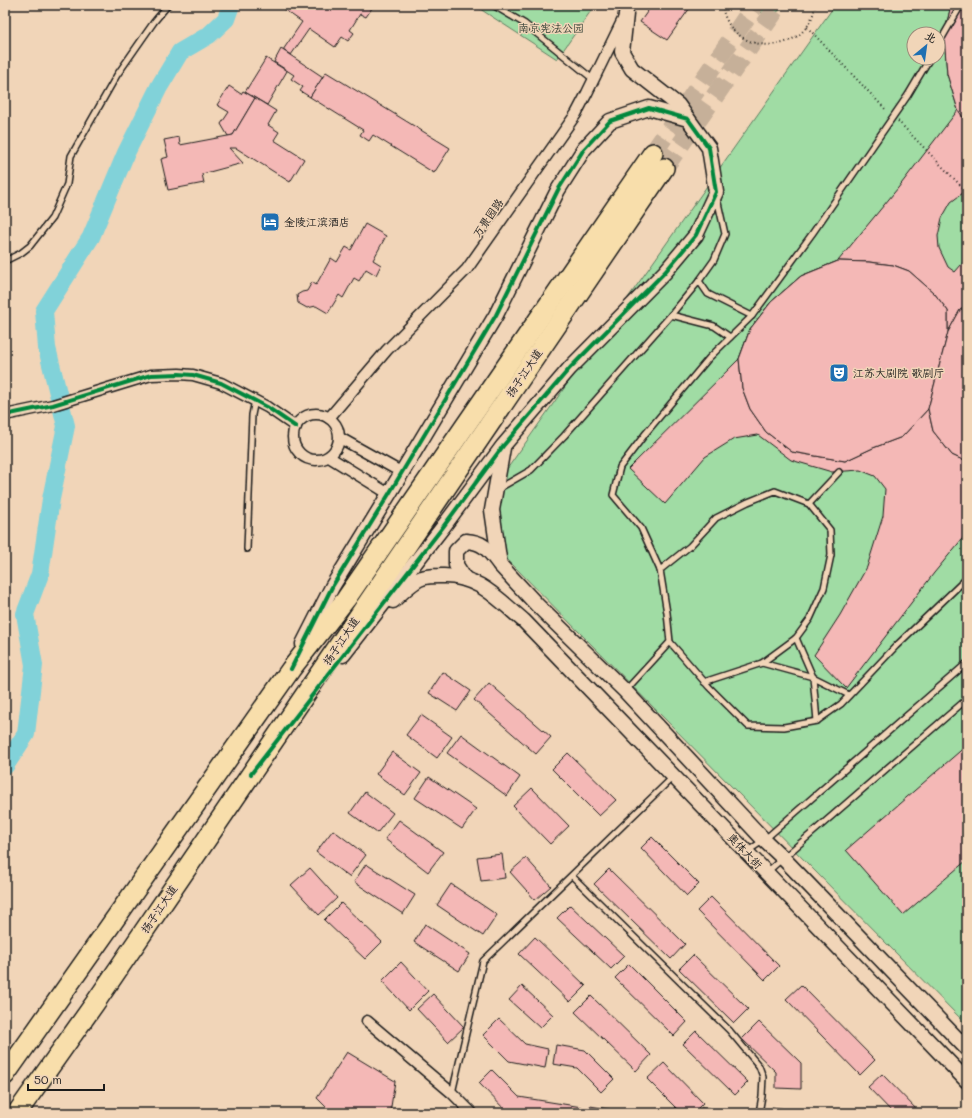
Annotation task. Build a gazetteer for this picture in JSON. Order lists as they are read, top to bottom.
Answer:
{
  "streets": {
    "highway": ["扬子江大道"],
    "street": ["万景园路", "奥体大街"]
  },
  "parks": ["南京宪法公园"],
  "places": {
    "hotel": ["金陵江滨酒店"],
    "theatre": ["江苏大剧院 歌剧厅"]
  },
  "scale_bar": "50 m",
  "north": "top right"
}
